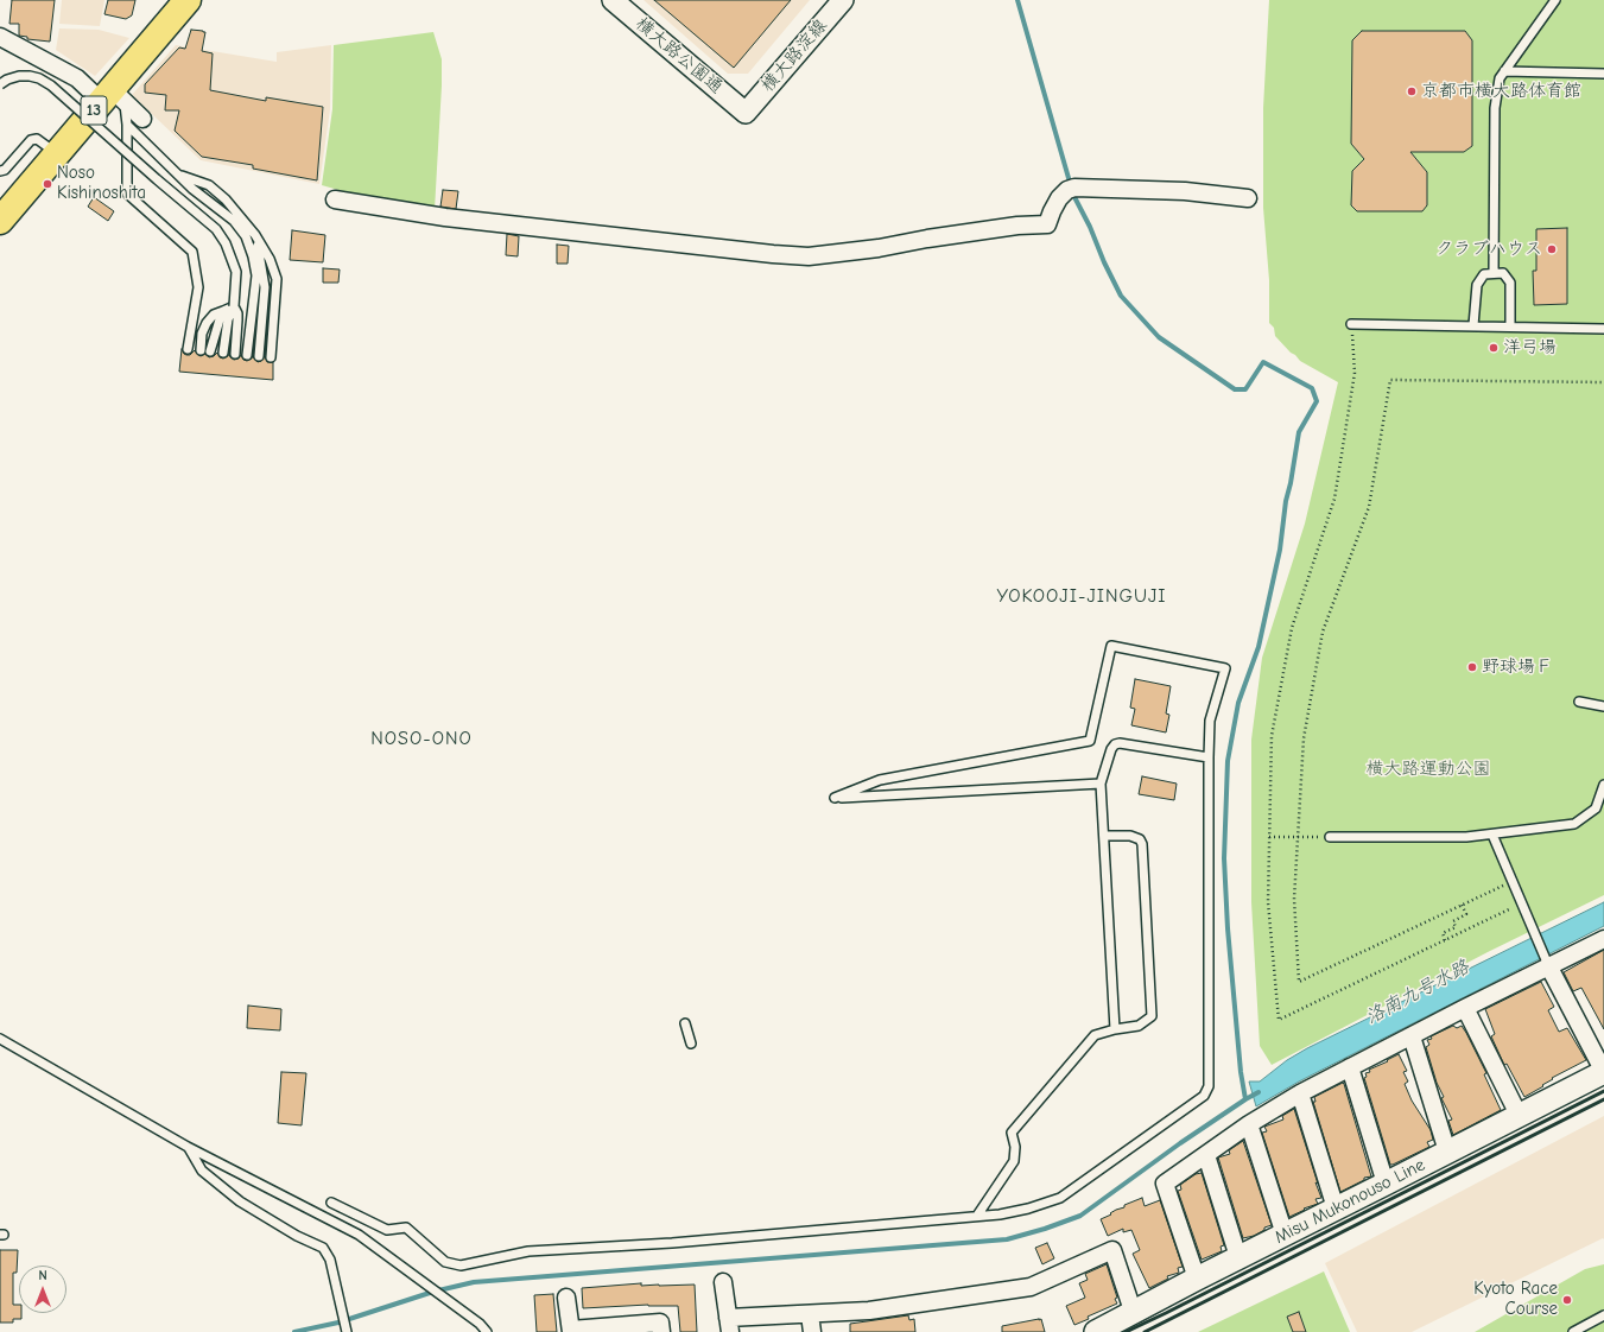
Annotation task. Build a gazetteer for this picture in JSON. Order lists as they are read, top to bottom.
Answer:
{
  "streets": {
    "main road": ["13", "Misu Mukonouso Line"],
    "street": ["横大路公園通", "横大路淀線"]
  },
  "crossings": [
    ["横大路公園通", "横大路淀線"]
  ],
  "districts": ["YOKOOJI-JINGUJI", "NOSO-ONO"],
  "water": ["洛南九号水路"],
  "parks": ["横大路運動公園"],
  "places": [
    "京都市横大路体育館",
    "Noso Kishinoshita",
    "クラブハウス",
    "洋弓場",
    "野球場Ｆ",
    "Kyoto Race Course"
  ],
  "north": "top"
}
